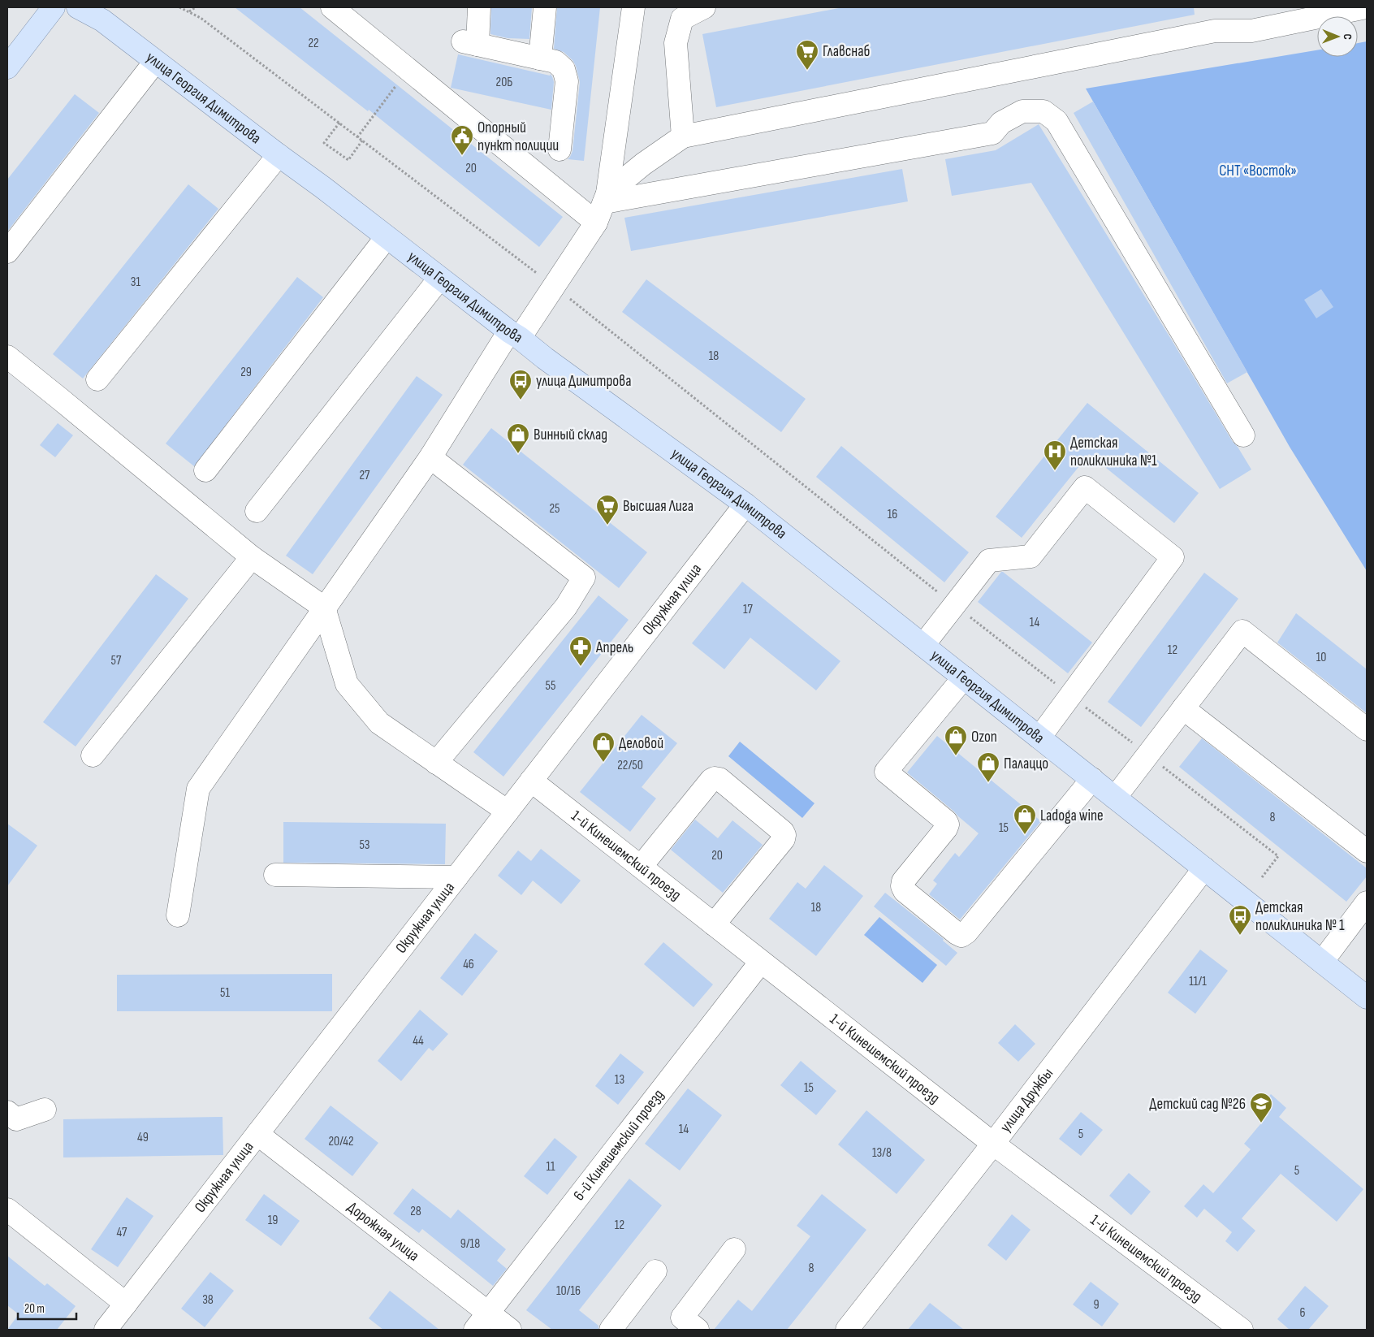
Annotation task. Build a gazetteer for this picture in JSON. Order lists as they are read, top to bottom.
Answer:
{
  "streets": {
    "main road": ["улица Георгия Димитрова"],
    "street": [
      "Окружная улица",
      "1-й Кинешемский проезд",
      "улица Дружбы",
      "6-й Кинешемский проезд",
      "Дорожная улица"
    ]
  },
  "crossings": [
    ["улица Георгия Димитрова", "Окружная улица"],
    ["улица Георгия Димитрова", "улица Дружбы"],
    ["Окружная улица", "1-й Кинешемский проезд"],
    ["Окружная улица", "Дорожная улица"],
    ["1-й Кинешемский проезд", "улица Дружбы"],
    ["1-й Кинешемский проезд", "6-й Кинешемский проезд"],
    ["6-й Кинешемский проезд", "Дорожная улица"]
  ],
  "parks": ["СНТ «Восток»"],
  "places": {
    "supermarket": ["Главснаб", "Высшая Лига"],
    "public building": ["Опорный пункт полиции"],
    "bus stop": ["улица Димитрова", "Детская поликлиника № 1"],
    "shop": [
      "Винный склад",
      "Ozon",
      "Деловой",
      "Палаццо",
      "Ladoga wine"
    ],
    "hospital": ["Детская поликлиника №1"],
    "pharmacy": ["Апрель"],
    "school or university": ["Детский сад №26"]
  },
  "house_numbers": [
    "22",
    "20Б",
    "20",
    "31",
    "18",
    "29",
    "27",
    "25",
    "16",
    "17",
    "14",
    "12",
    "10",
    "57",
    "55",
    "22/50",
    "8",
    "15",
    "53",
    "20",
    "18",
    "46",
    "11/1",
    "51",
    "44",
    "13",
    "15",
    "14",
    "5",
    "49",
    "20/42",
    "13/8",
    "11",
    "5",
    "28",
    "19",
    "12",
    "47",
    "9/18",
    "8",
    "10/16",
    "38",
    "9",
    "6"
  ],
  "scale_bar": "20 m",
  "north": "right"
}
